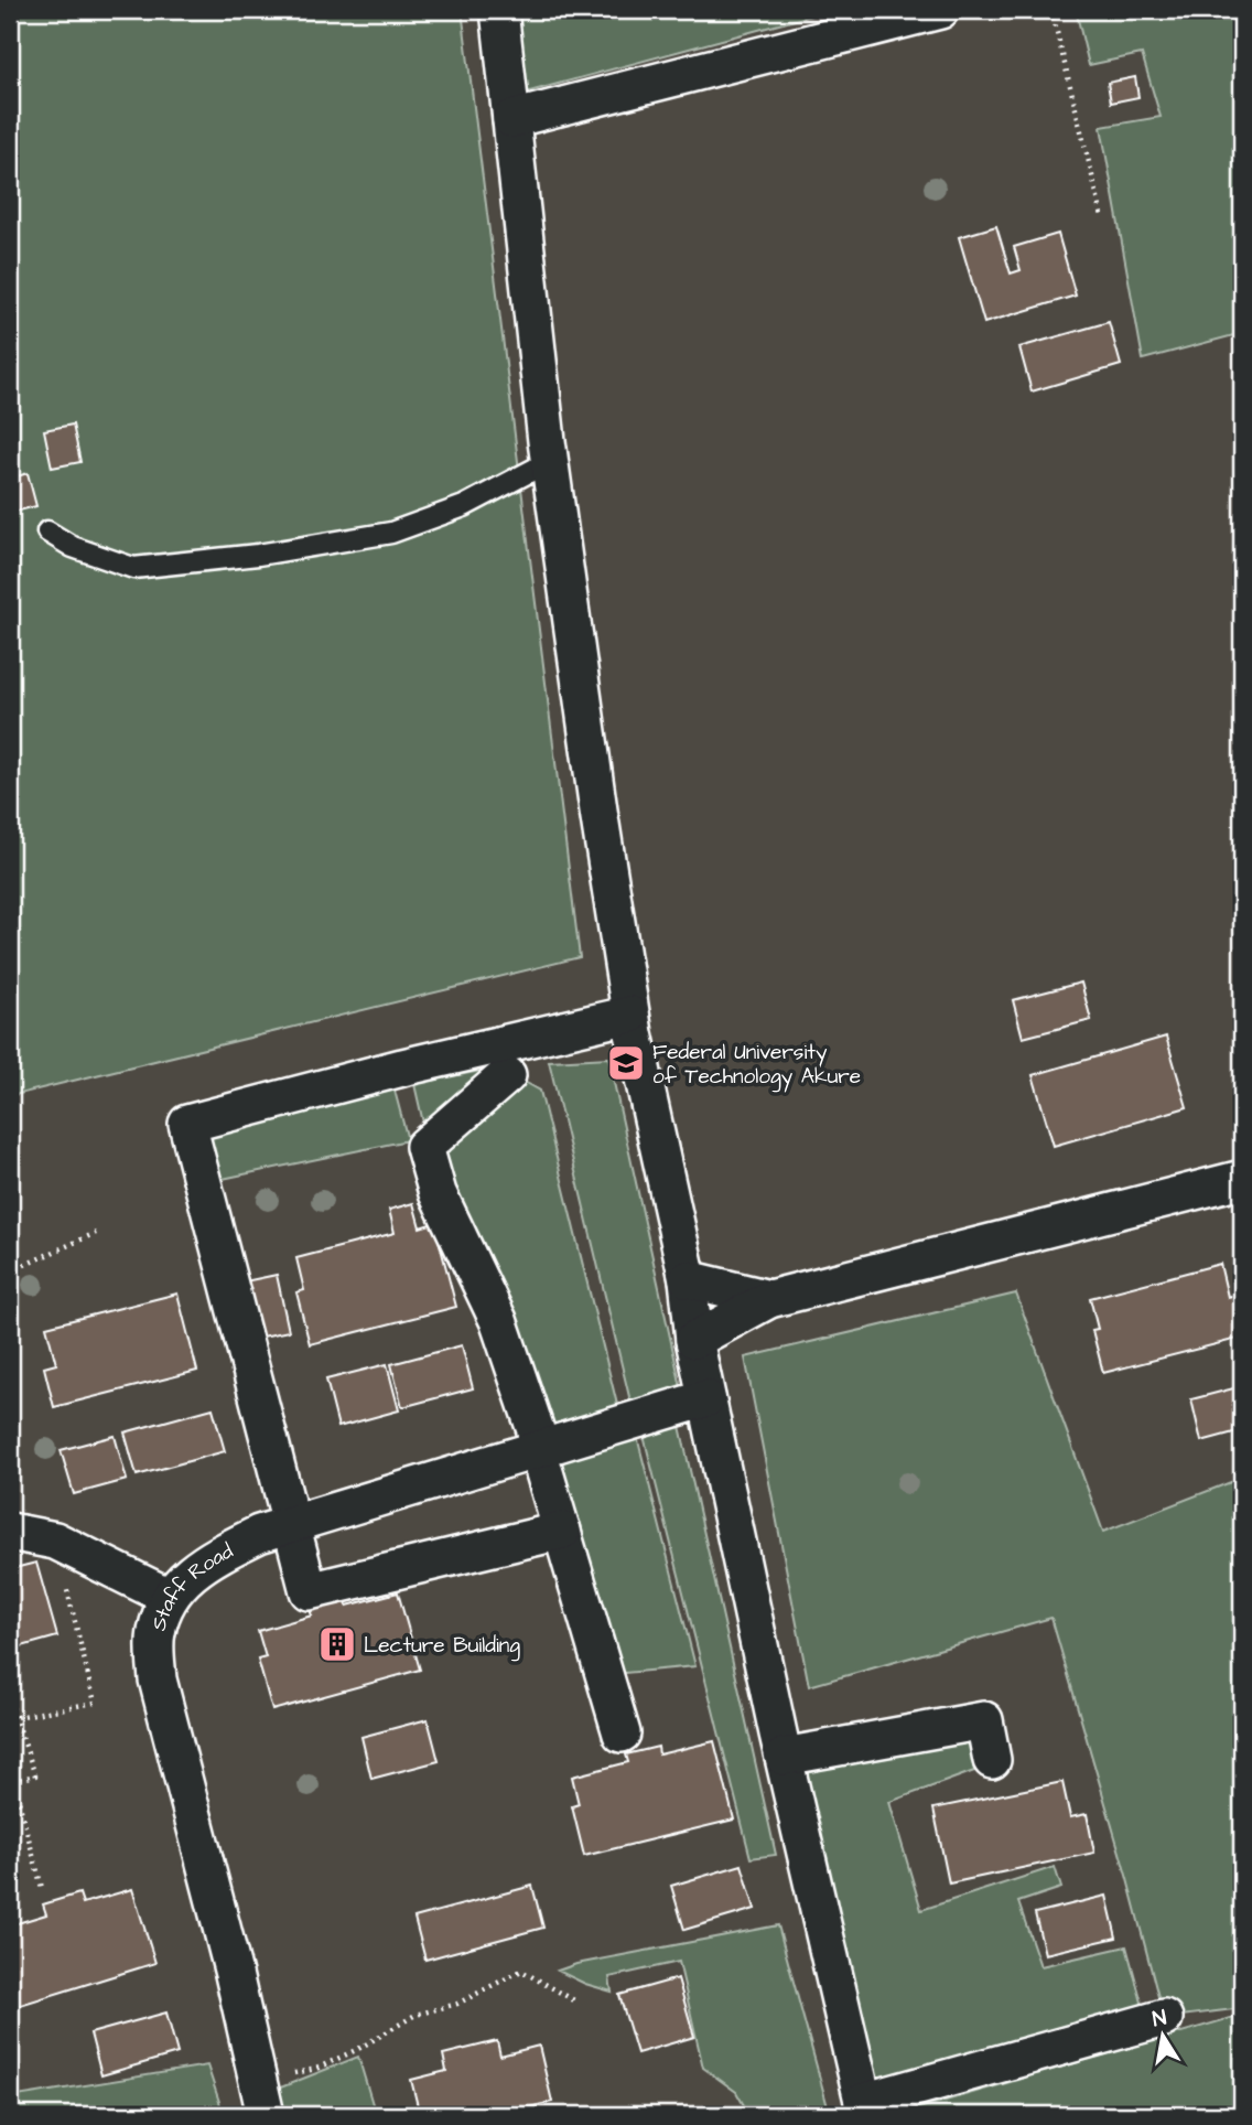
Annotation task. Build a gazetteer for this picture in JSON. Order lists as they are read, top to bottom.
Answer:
{
  "streets": {
    "street": ["Staff Road"]
  },
  "places": {
    "school or university": ["Federal University of Technology Akure"],
    "building": ["Lecture Building"]
  },
  "north": "top"
}
